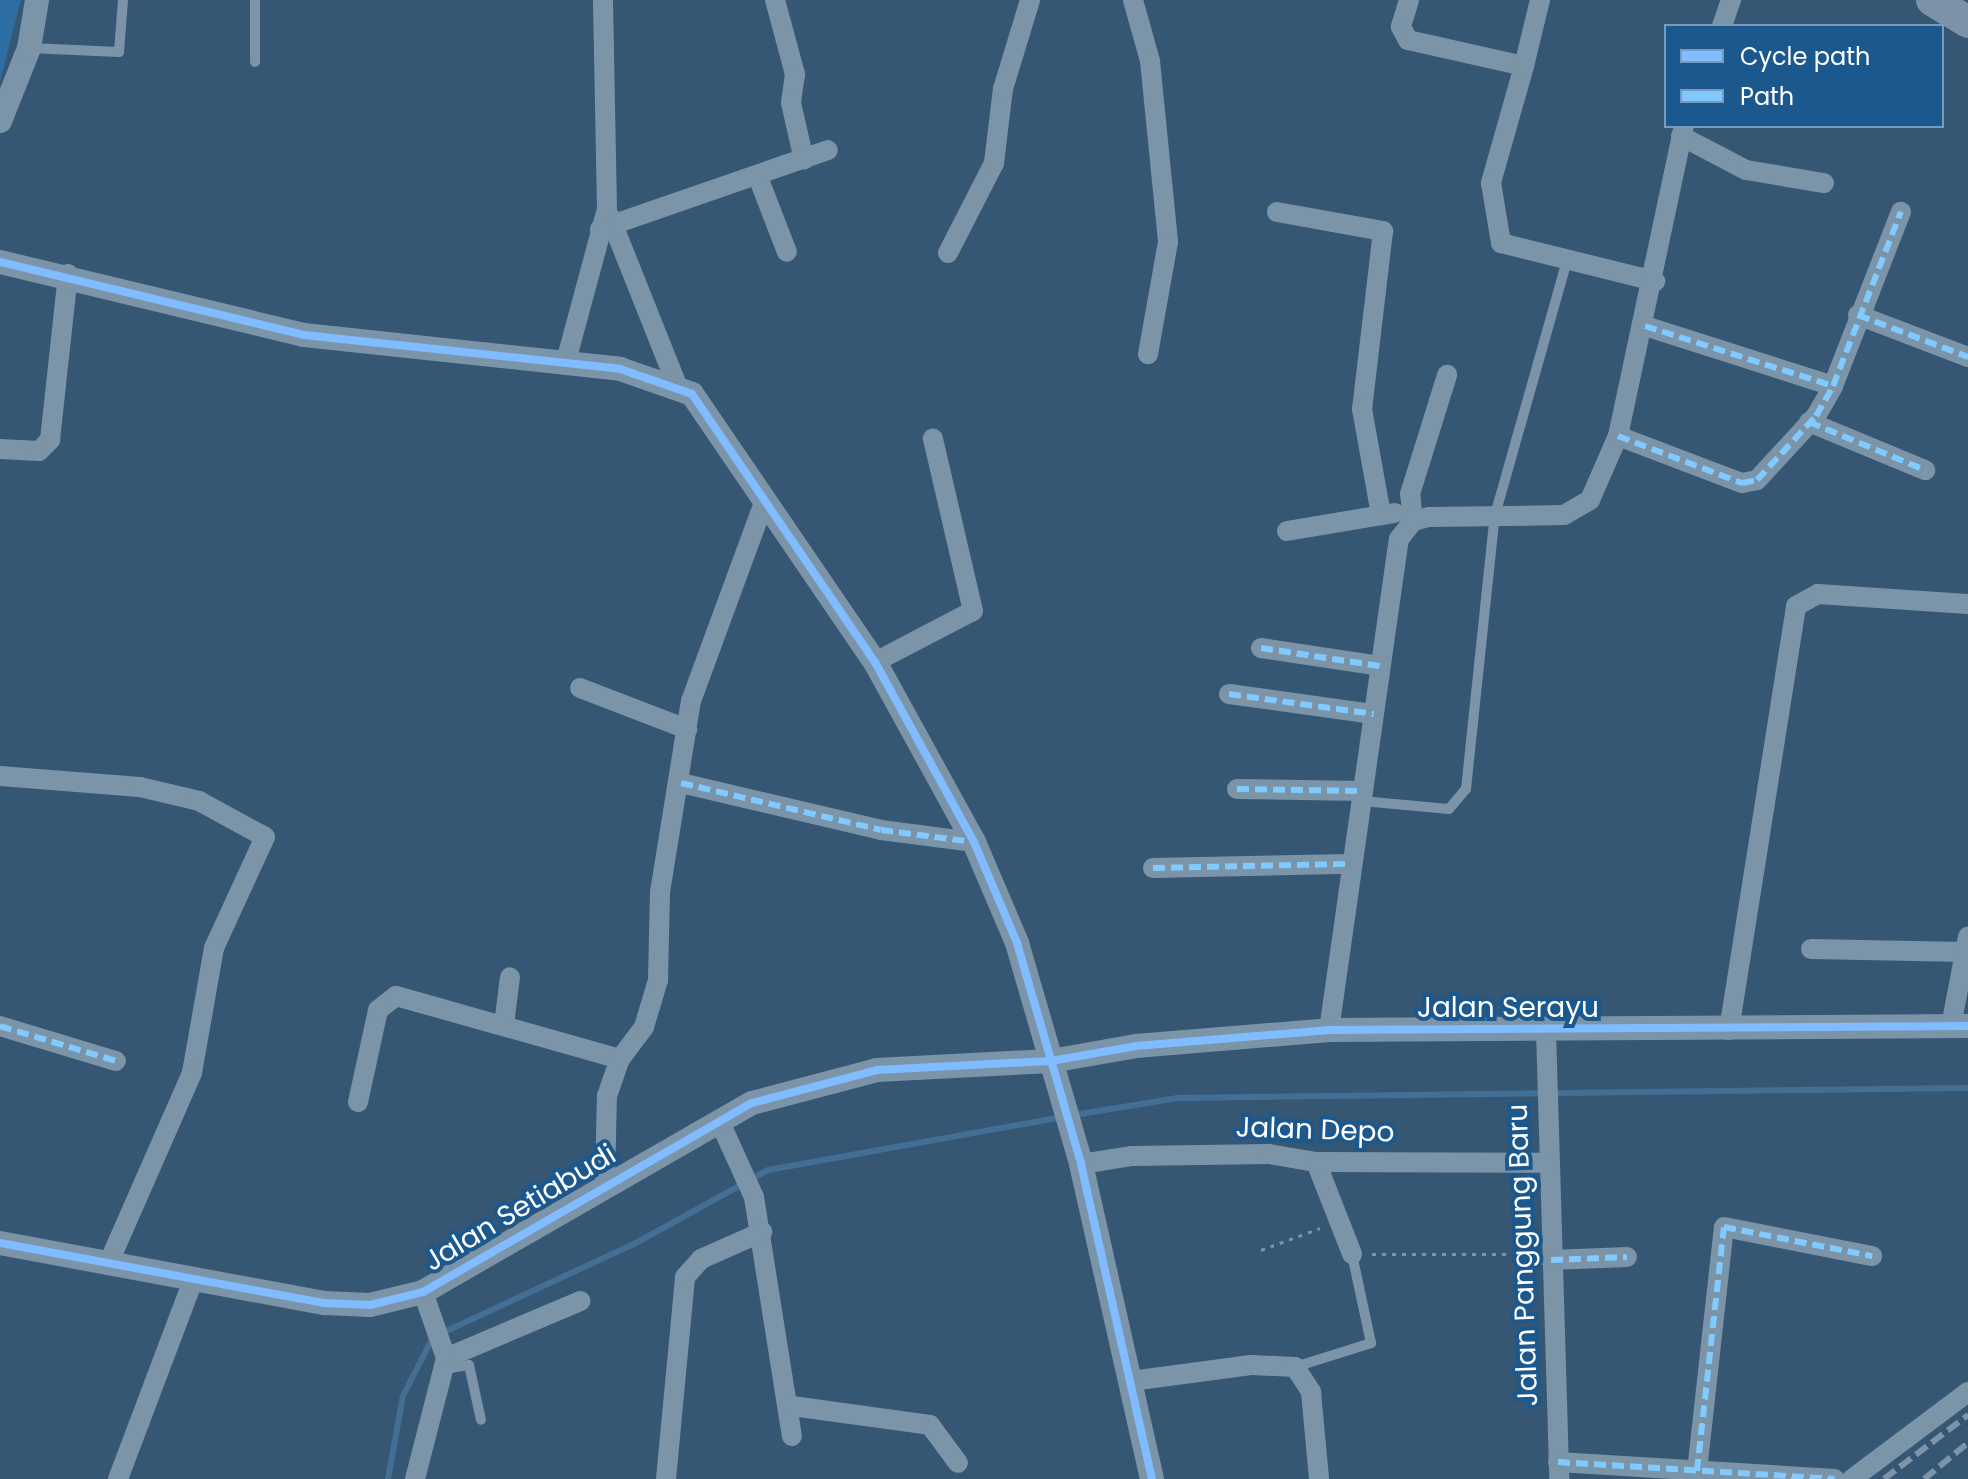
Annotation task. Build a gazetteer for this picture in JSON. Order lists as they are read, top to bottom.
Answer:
{
  "streets": {
    "street": [
      "Jalan Serayu",
      "Jalan Depo",
      "Jalan Setiabudi",
      "Jalan Panggung Baru"
    ]
  },
  "crossings": [
    ["Jalan Serayu", "Jalan Setiabudi"],
    ["Jalan Serayu", "Jalan Panggung Baru"],
    ["Jalan Depo", "Jalan Panggung Baru"]
  ],
  "legend": ["Cycle path", "Path"]
}
